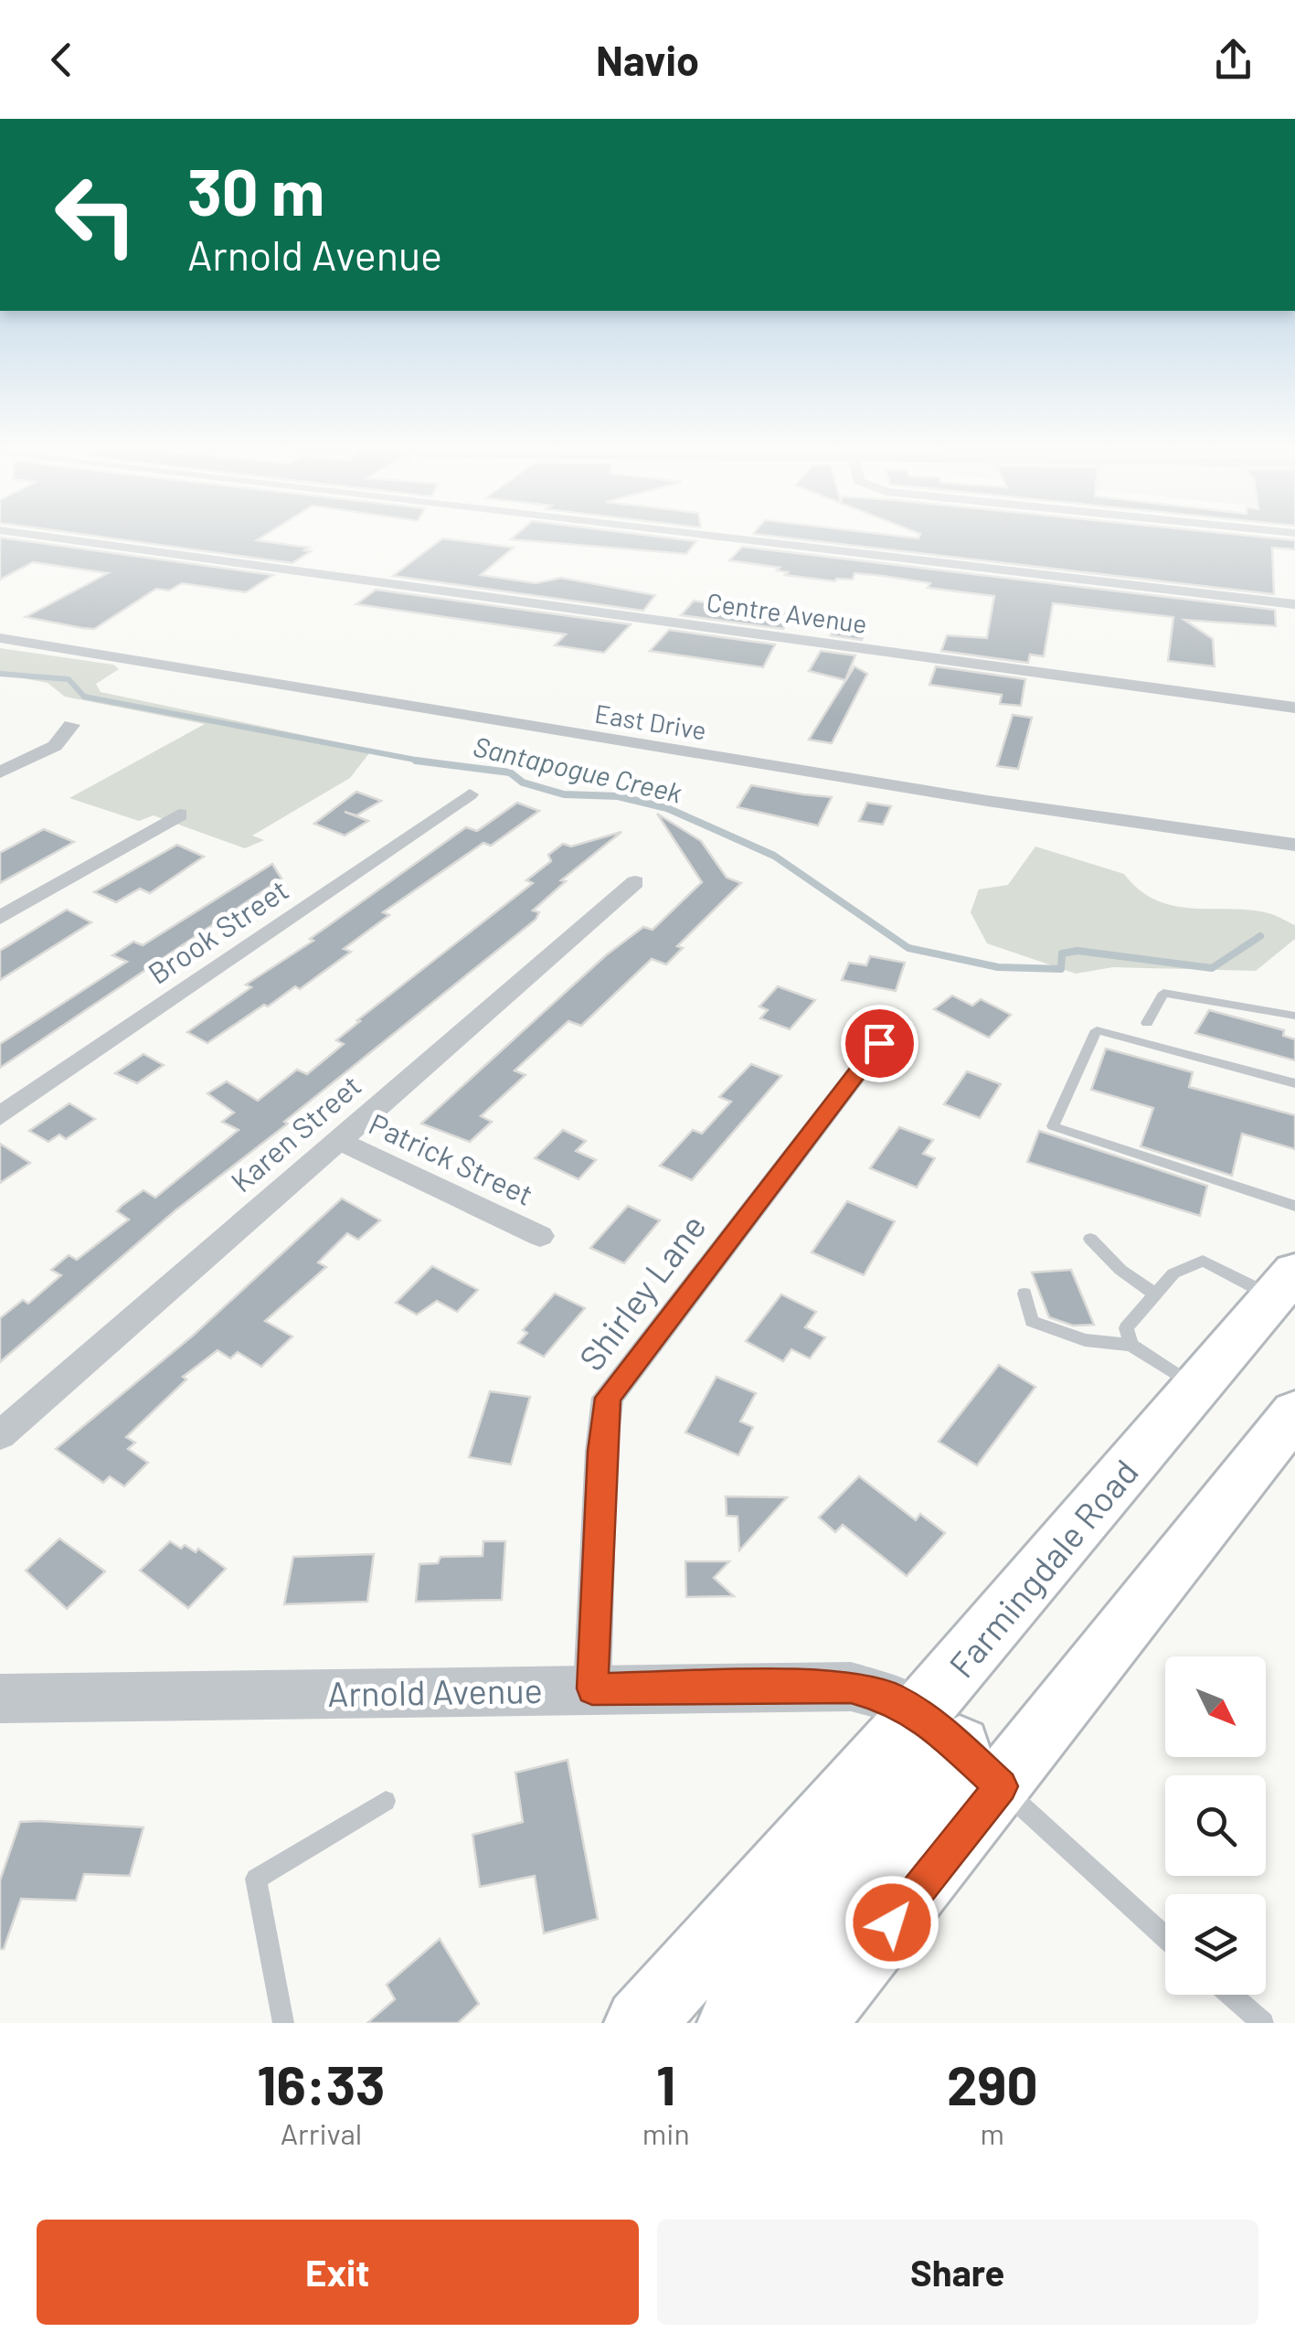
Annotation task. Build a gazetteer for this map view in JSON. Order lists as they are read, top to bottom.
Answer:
{
  "streets": {
    "main road": ["Farmingdale Road"],
    "street": [
      "Centre Avenue",
      "East Drive",
      "Brook Street",
      "Karen Street",
      "Patrick Street",
      "Shirley Lane",
      "Arnold Avenue"
    ]
  },
  "crossings": [
    ["Karen Street", "Patrick Street"],
    ["Shirley Lane", "Arnold Avenue"],
    ["Farmingdale Road", "Arnold Avenue"]
  ],
  "water": ["Santapogue Creek"],
  "north": "bottom right",
  "page": {
    "header": "Navio",
    "turn": ["30 m", "Arnold Avenue"],
    "eta": [
      "16:33",
      "Arrival",
      "1",
      "min",
      "290",
      "m"
    ],
    "buttons": ["Exit", "Share"]
  }
}
